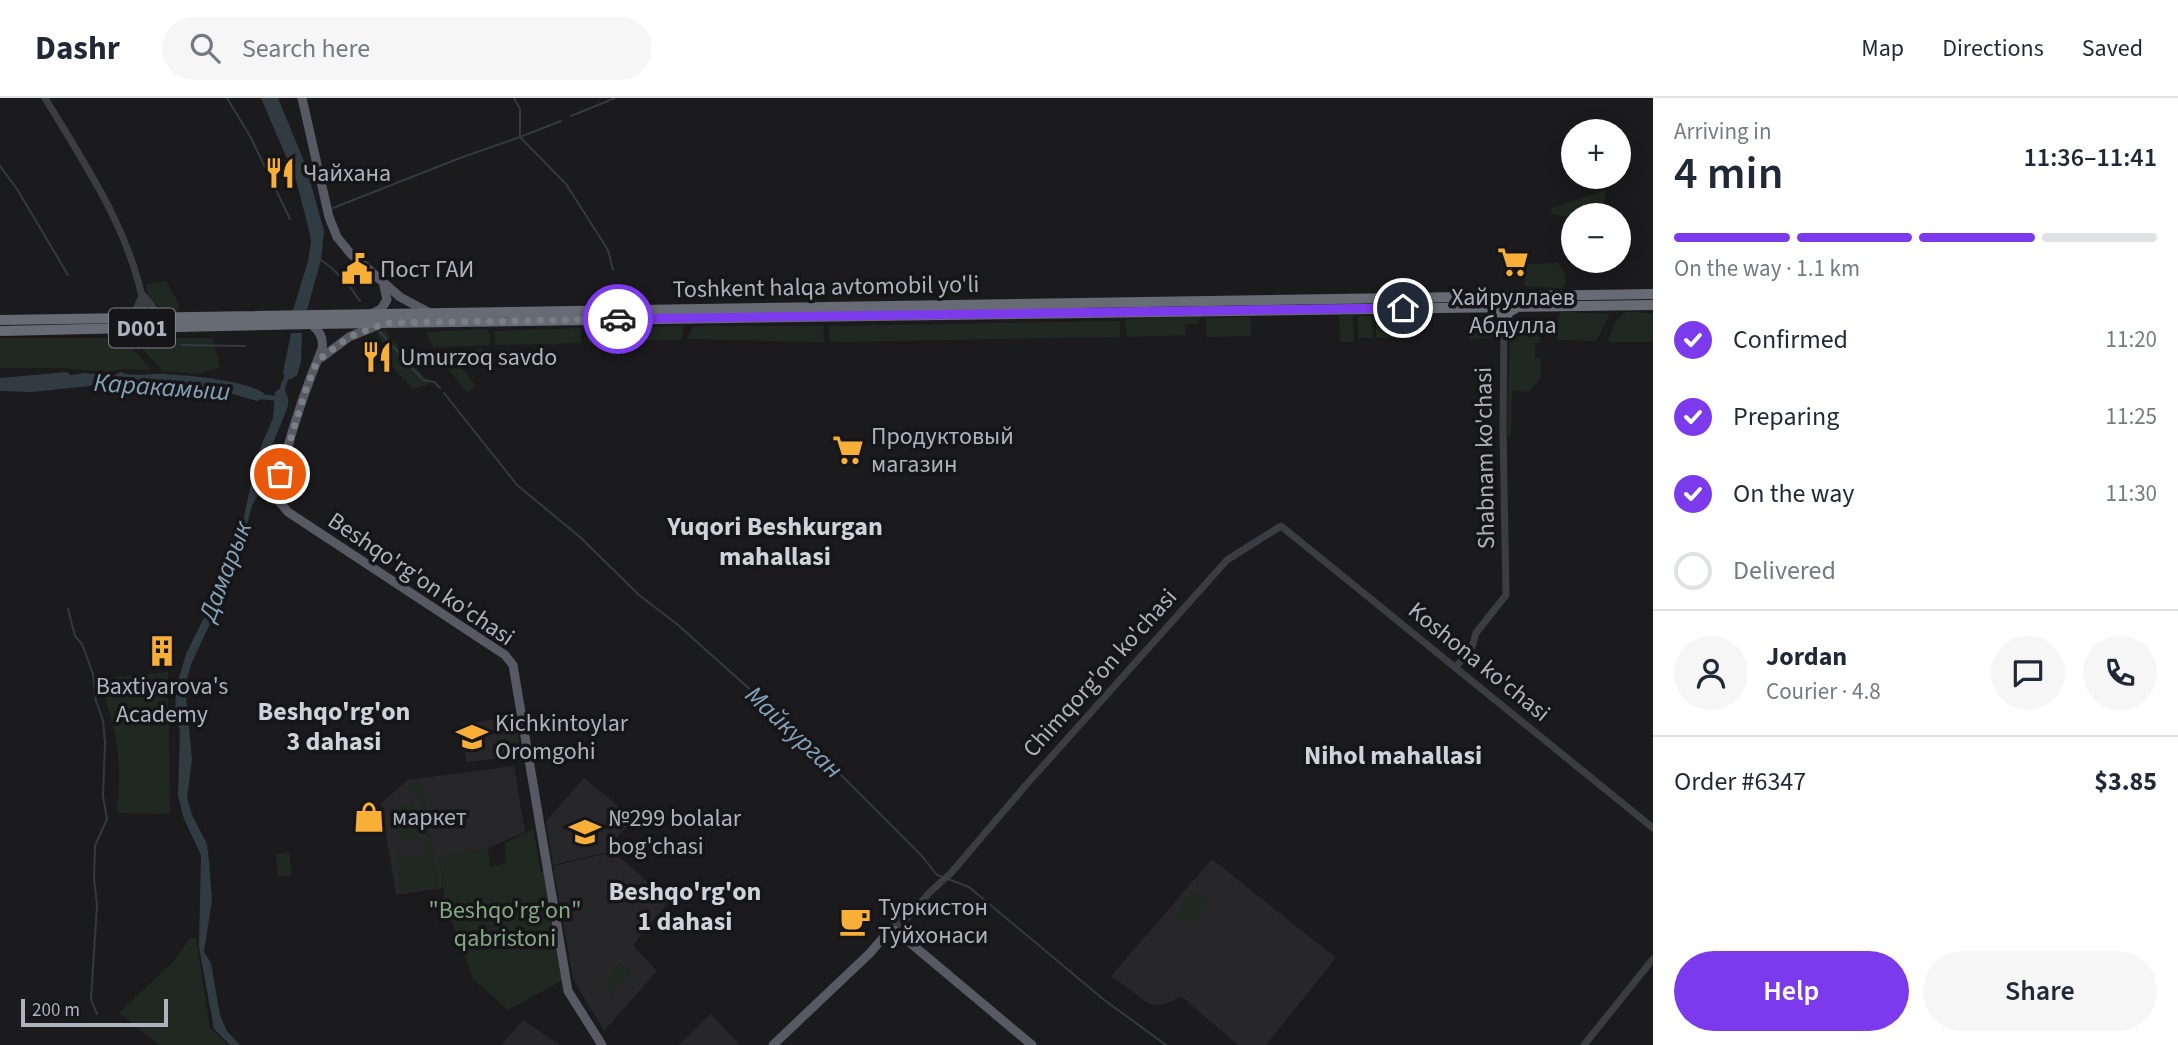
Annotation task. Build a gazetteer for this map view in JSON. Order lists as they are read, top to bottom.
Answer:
{
  "streets": {
    "highway": ["Toshkent halqa avtomobil yo'li", "D001"],
    "main road": ["Beshqo'rg'on ko'chasi"],
    "street": ["Shabnam ko'chasi", "Koshona ko'chasi", "Chimqorg'on ko'chasi"]
  },
  "crossings": [
    ["Toshkent halqa avtomobil yo'li", "Beshqo'rg'on ko'chasi"],
    ["Shabnam ko'chasi", "Koshona ko'chasi"],
    ["Koshona ko'chasi", "Chimqorg'on ko'chasi"]
  ],
  "districts": [
    "Yuqori Beshkurgan mahallasi",
    "Beshqo'rg'on 3 dahasi",
    "Nihol mahallasi",
    "Beshqo'rg'on 1 dahasi"
  ],
  "water": ["Каракамыш", "Дамарык", "Майкурган"],
  "parks": ["\"Beshqo'rg'on\" qabristoni"],
  "places": {
    "restaurant": ["Чайхана", "Umurzoq savdo"],
    "supermarket": ["Хайруллаев Абдулла", "Продуктовый магазин"],
    "public building": ["Пост ГАИ"],
    "building": ["Baxtiyarova's Academy"],
    "school or university": ["Kichkintoylar Oromgohi", "№299 bolalar bog'chasi"],
    "shop": ["маркет"],
    "cafe": ["Туркистон Туйхонаси"]
  },
  "scale_bar": "200 m",
  "page": {
    "header": "Dashr",
    "search": "Search here",
    "nav": ["Map", "Directions", "Saved"],
    "heading": ["4 min", "Arriving in", "11:36–11:41"],
    "panel": [
      "Jordan",
      "Courier · 4.8",
      "Order #6347",
      "$3.85"
    ],
    "map_buttons": ["+", "−"],
    "bar": "On the way · 1.1 km",
    "list": [
      ["Confirmed", "11:20"],
      ["Preparing", "11:25"],
      ["On the way", "11:30"],
      "Delivered"
    ],
    "buttons": ["Help", "Share"],
    "scale": "200 m"
  }
}
